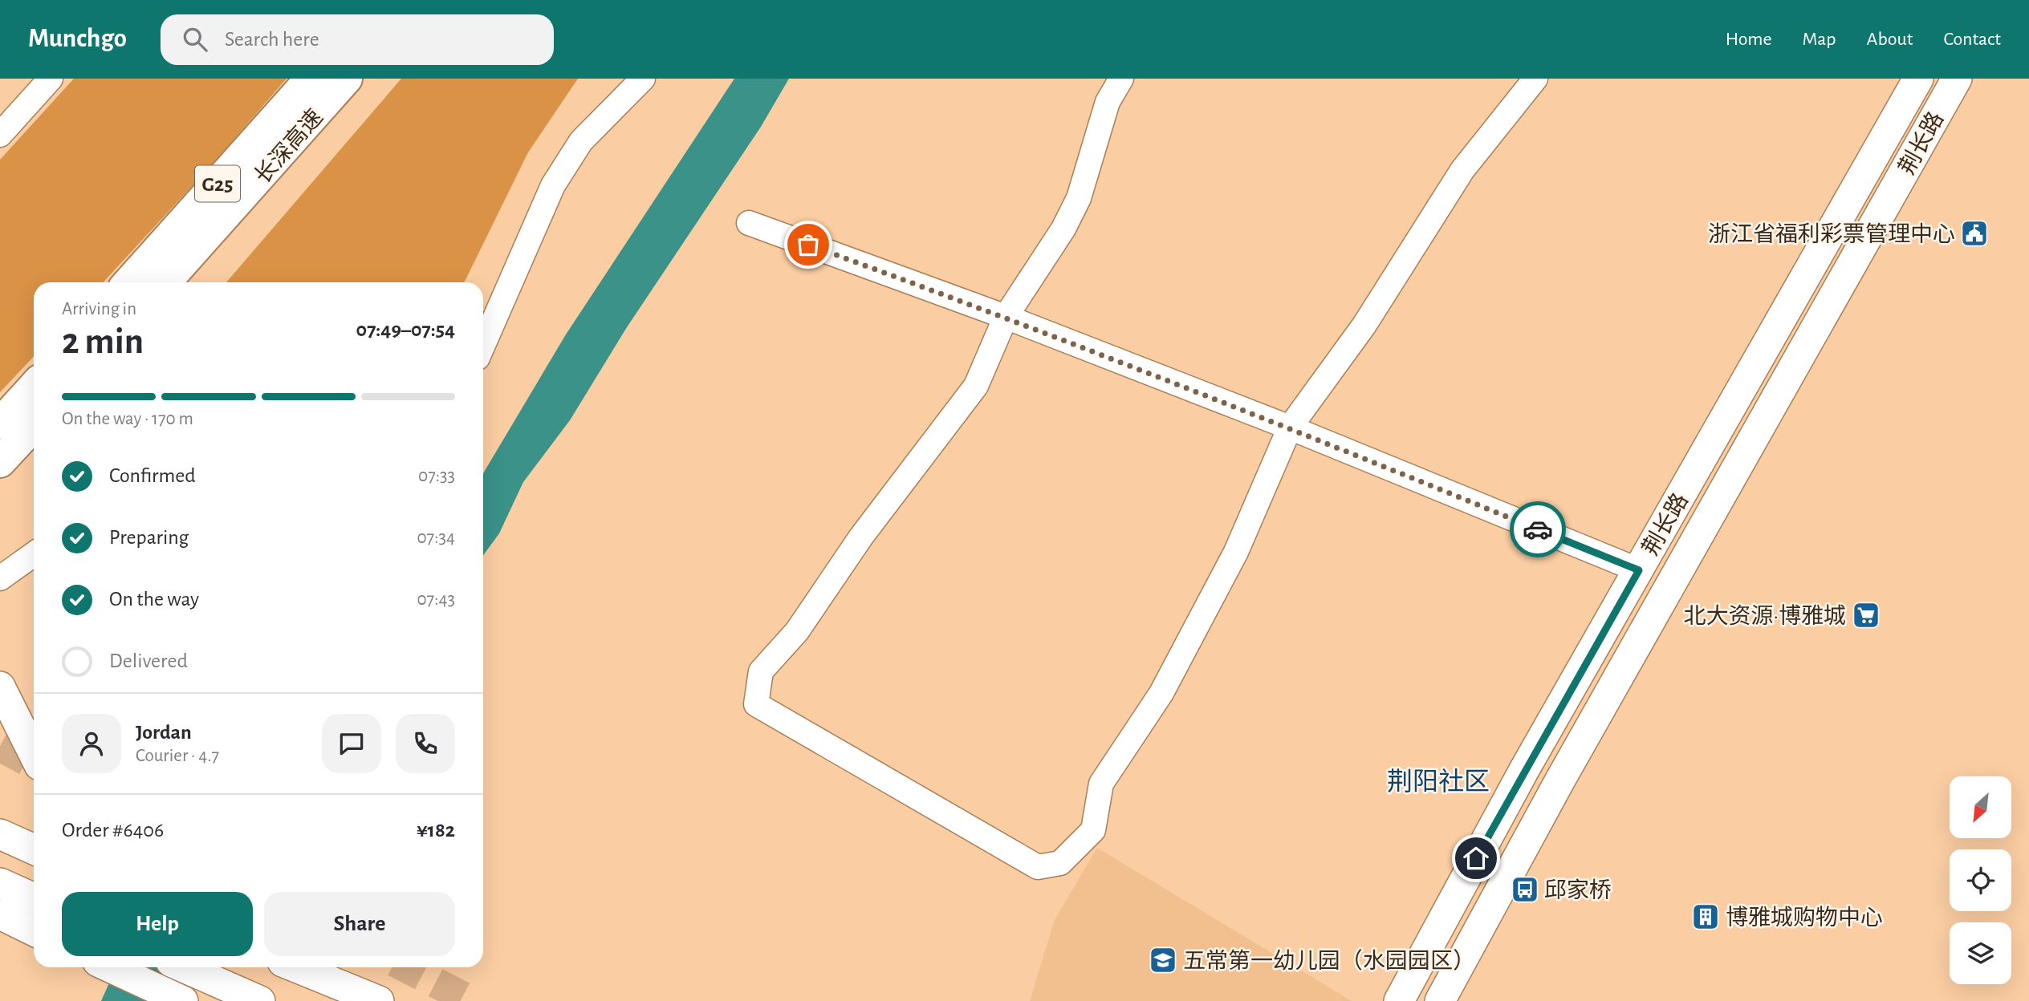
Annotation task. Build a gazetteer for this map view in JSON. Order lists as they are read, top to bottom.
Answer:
{
  "streets": {
    "highway": ["长深高速", "G25"],
    "main road": ["荆长路"]
  },
  "districts": ["荆阳社区"],
  "places": {
    "public building": ["浙江省福利彩票管理中心"],
    "supermarket": ["北大资源·博雅城"],
    "bus stop": ["邱家桥"],
    "building": ["博雅城购物中心"],
    "school or university": ["五常第一幼儿园（水园园区）"]
  },
  "north": "bottom left",
  "page": {
    "header": "Munchgo",
    "search": "Search here",
    "nav": [
      "Home",
      "Map",
      "About",
      "Contact"
    ],
    "heading": ["2 min", "Arriving in", "07:49–07:54"],
    "panel": [
      "Jordan",
      "Courier · 4.7",
      "Order #6406",
      "¥182"
    ],
    "bar": "On the way · 170 m",
    "list": [
      ["Confirmed", "07:33"],
      ["Preparing", "07:34"],
      ["On the way", "07:43"],
      "Delivered"
    ],
    "buttons": ["Help", "Share"]
  }
}
